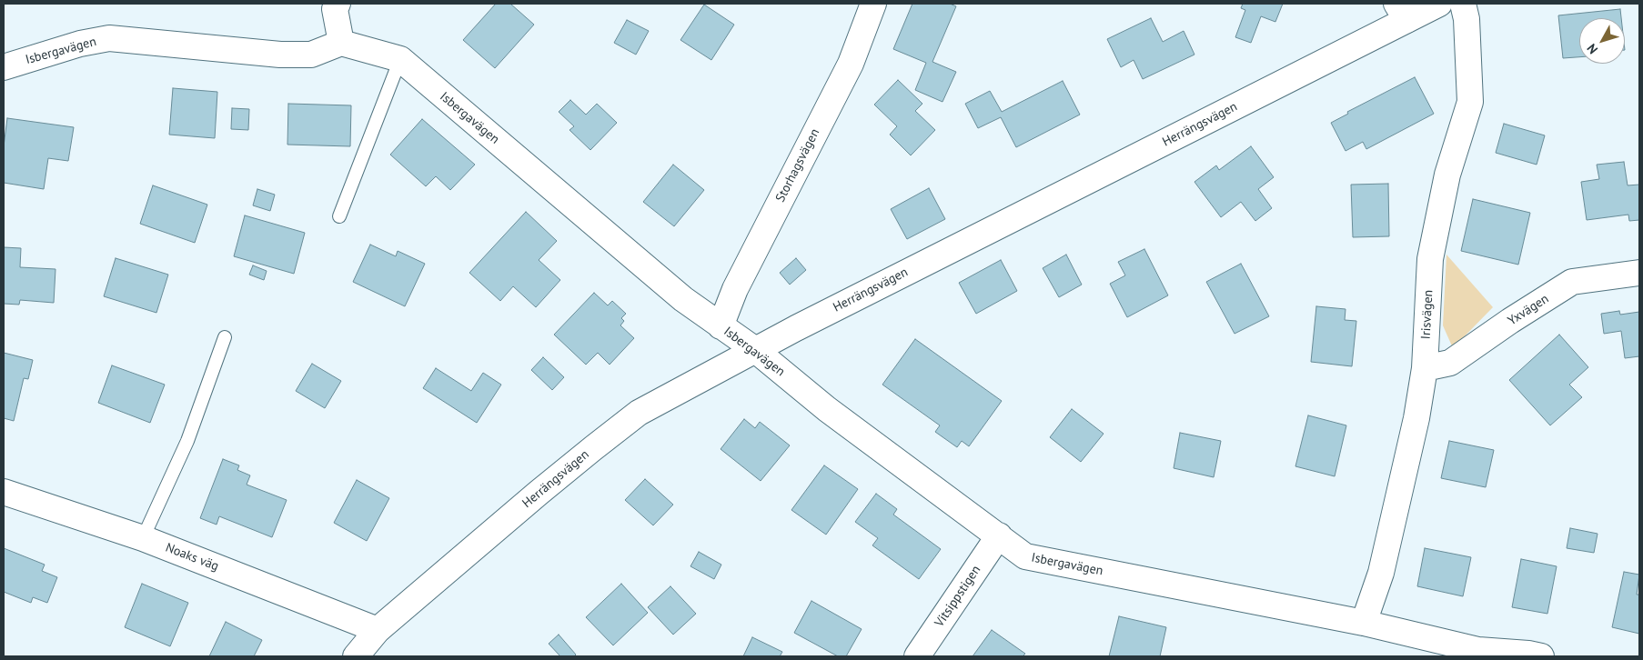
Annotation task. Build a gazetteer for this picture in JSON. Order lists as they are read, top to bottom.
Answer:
{
  "streets": {
    "street": [
      "Isbergavägen",
      "Herrängsvägen",
      "Storhagsvägen",
      "Yxvägen",
      "Irisvägen",
      "Noaks väg",
      "Vitsippstigen"
    ]
  },
  "crossings": [
    ["Isbergavägen", "Herrängsvägen"],
    ["Isbergavägen", "Storhagsvägen"],
    ["Isbergavägen", "Irisvägen"],
    ["Isbergavägen", "Vitsippstigen"],
    ["Herrängsvägen", "Noaks väg"],
    ["Yxvägen", "Irisvägen"]
  ],
  "north": "bottom left"
}
